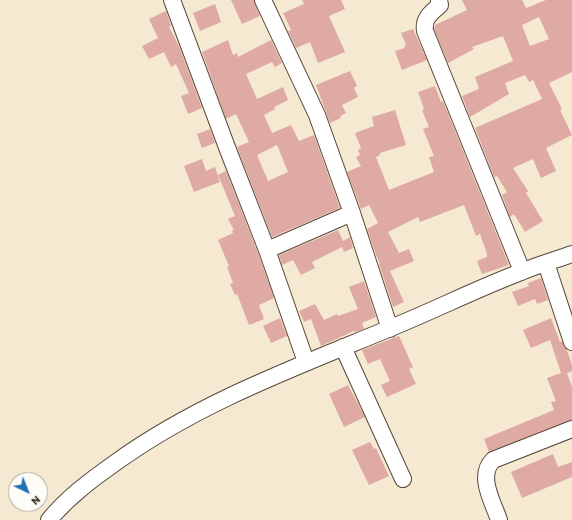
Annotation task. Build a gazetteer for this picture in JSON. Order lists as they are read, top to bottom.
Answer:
{
  "north": "bottom right"
}
